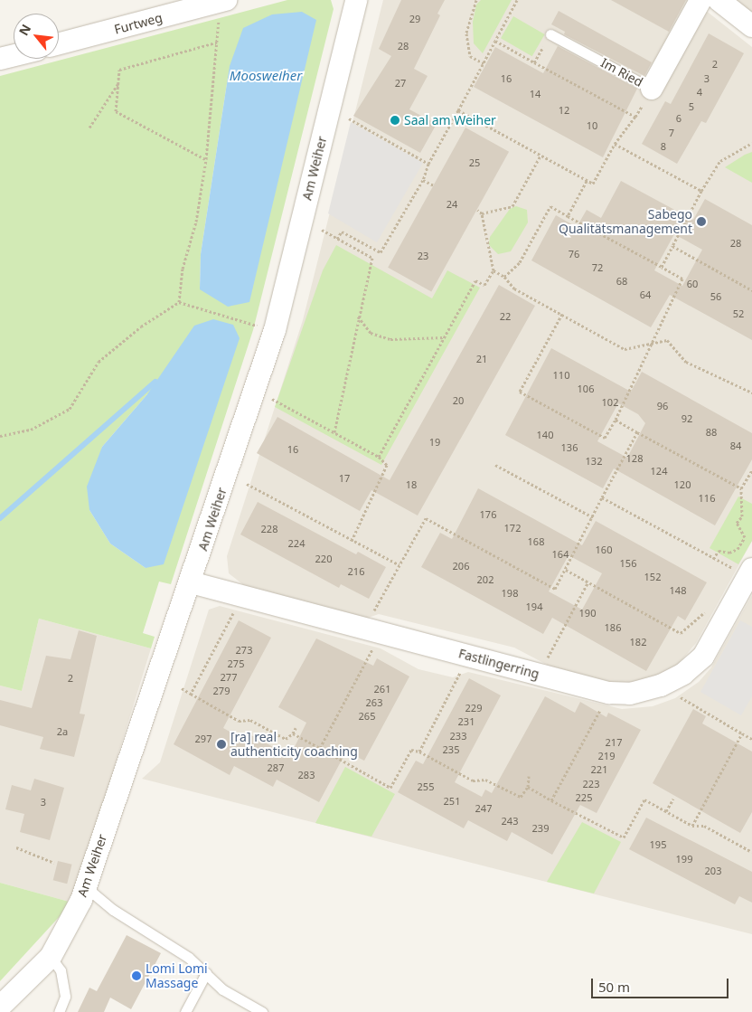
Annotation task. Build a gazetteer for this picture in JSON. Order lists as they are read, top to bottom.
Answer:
{
  "streets": {
    "street": [
      "Furtweg",
      "Im Ried",
      "Am Weiher",
      "Fastlingerring"
    ]
  },
  "crossings": [
    ["Am Weiher", "Fastlingerring"]
  ],
  "water": ["Moosweiher"],
  "places": [
    "Saal am Weiher",
    "Sabego Qualitätsmanagement",
    "[ra] real authenticity coaching",
    "Lomi Lomi Massage"
  ],
  "house_numbers": [
    "29",
    "28",
    "2",
    "16",
    "3",
    "27",
    "4",
    "14",
    "5",
    "12",
    "6",
    "10",
    "7",
    "8",
    "25",
    "24",
    "28",
    "76",
    "23",
    "72",
    "68",
    "60",
    "64",
    "56",
    "52",
    "22",
    "21",
    "110",
    "106",
    "20",
    "102",
    "96",
    "92",
    "88",
    "140",
    "19",
    "84",
    "136",
    "16",
    "128",
    "132",
    "124",
    "17",
    "18",
    "120",
    "116",
    "176",
    "172",
    "228",
    "168",
    "224",
    "160",
    "164",
    "220",
    "156",
    "206",
    "216",
    "152",
    "202",
    "148",
    "198",
    "194",
    "190",
    "186",
    "182",
    "273",
    "275",
    "277",
    "2",
    "261",
    "279",
    "263",
    "229",
    "265",
    "231",
    "2a",
    "233",
    "297",
    "217",
    "235",
    "219",
    "287",
    "221",
    "283",
    "223",
    "255",
    "225",
    "251",
    "3",
    "247",
    "243",
    "239",
    "195",
    "199",
    "203"
  ],
  "scale_bar": "50 m",
  "north": "top left"
}
